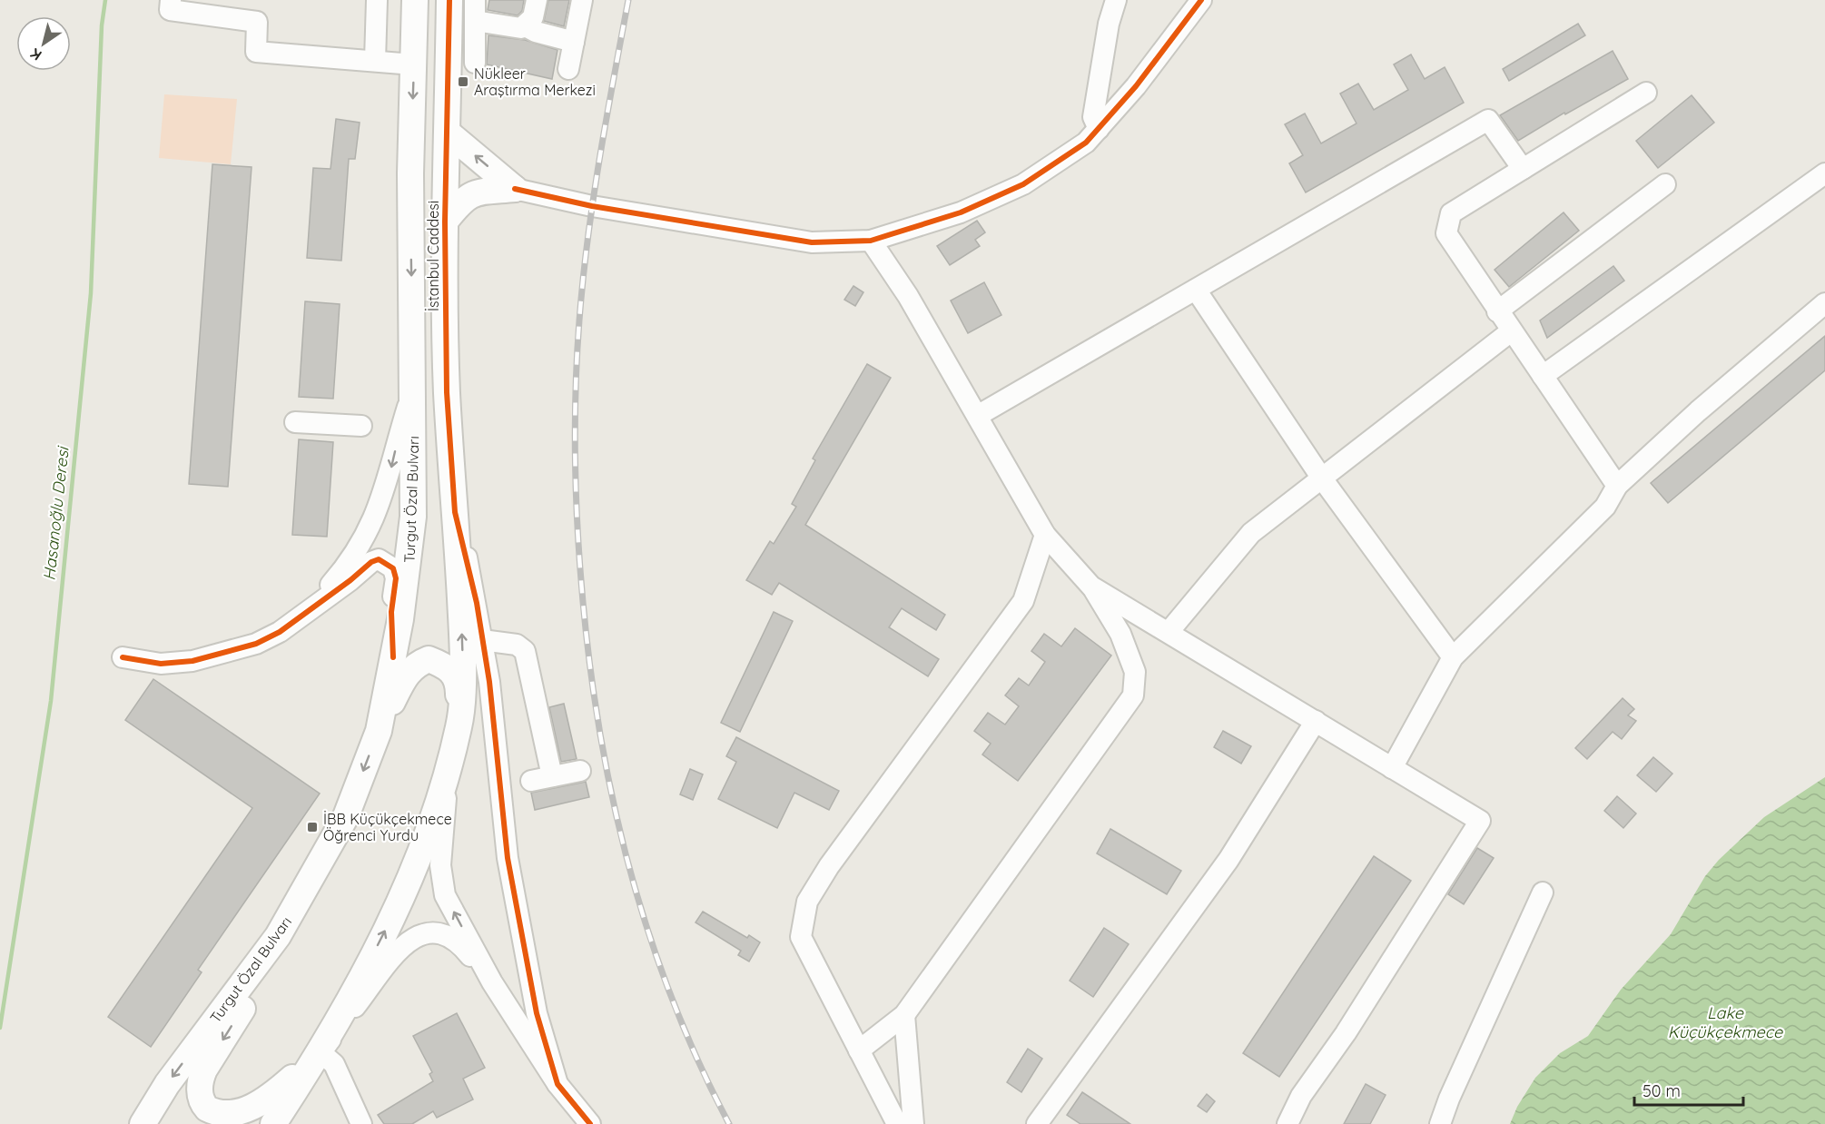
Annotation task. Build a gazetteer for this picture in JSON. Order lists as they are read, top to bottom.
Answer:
{
  "streets": {
    "main road": ["İstanbul Caddesi", "Turgut Özal Bulvarı"]
  },
  "water": ["Hasanoğlu Deresi", "Lake Küçükçekmece"],
  "places": {
    "transit": ["Nükleer Araştırma Merkezi", "İBB Küçükçekmece Öğrenci Yurdu"]
  },
  "scale_bar": "50 m",
  "north": "bottom left"
}
